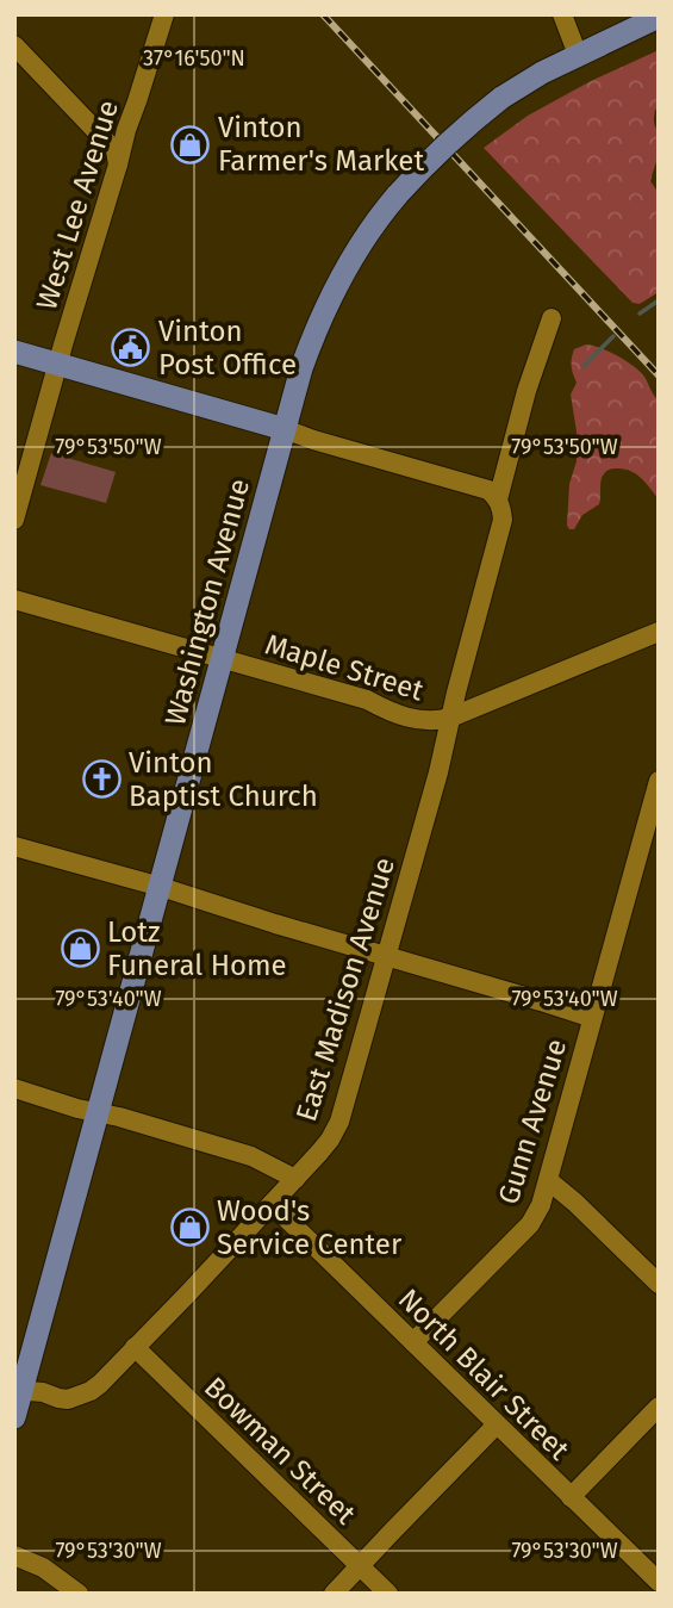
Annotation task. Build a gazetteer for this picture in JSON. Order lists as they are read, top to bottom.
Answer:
{
  "streets": {
    "main road": ["Washington Avenue"],
    "street": [
      "West Lee Avenue",
      "Maple Street",
      "East Madison Avenue",
      "Gunn Avenue",
      "North Blair Street",
      "Bowman Street"
    ]
  },
  "crossings": [
    ["Washington Avenue", "Maple Street"],
    ["Washington Avenue", "East Madison Avenue"],
    ["Maple Street", "East Madison Avenue"],
    ["East Madison Avenue", "North Blair Street"],
    ["East Madison Avenue", "Bowman Street"],
    ["Gunn Avenue", "North Blair Street"]
  ],
  "places": {
    "shop": ["Vinton Farmer's Market", "Lotz Funeral Home", "Wood's Service Center"],
    "public building": ["Vinton Post Office"],
    "church": ["Vinton Baptist Church"]
  },
  "coordinates": [
    "37°16'50\"N",
    "79°53'50\"W",
    "79°53'40\"W",
    "79°53'30\"W"
  ]
}
